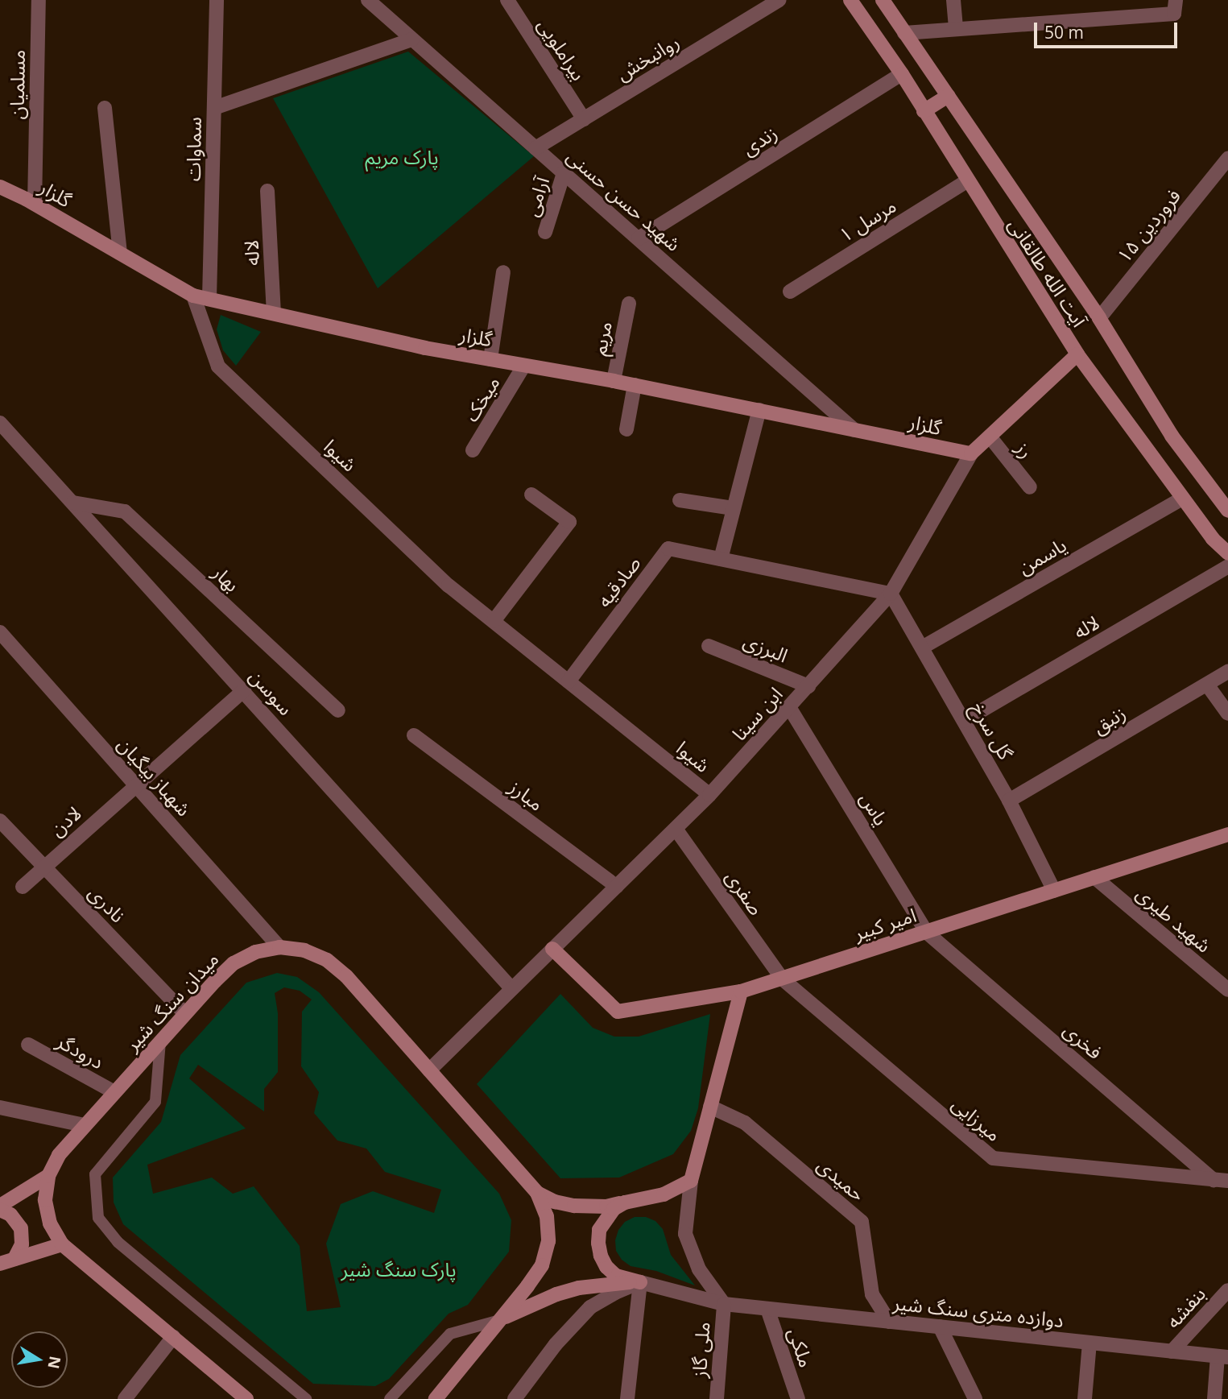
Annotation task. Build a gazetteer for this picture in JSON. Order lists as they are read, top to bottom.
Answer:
{
  "streets": {
    "main road": [
      "گلزار",
      "آیت الله طالقانی",
      "ابن سینا",
      "امیر کبیر",
      "میدان سنگ شیر"
    ],
    "street": [
      "بیراملویی",
      "روانبخش",
      "مسلمیان",
      "زندی",
      "سماوات",
      "آرامی",
      "شهید حسن حسنی",
      "مرسل ۱",
      "۱۵ فروردین",
      "لاله",
      "مریم",
      "میخک",
      "رز",
      "شیوا",
      "یاسمن",
      "بهار",
      "صادقیه",
      "البرزی",
      "سوسن",
      "زنبق",
      "گل سرخ",
      "شهباز بیگیان",
      "مبارز",
      "یاس",
      "لادن",
      "صفری",
      "نادری",
      "شهید طیری",
      "فخری",
      "درودگر",
      "میرزایی",
      "حمیدی",
      "بنفشه",
      "دوازده متری سنگ شیر",
      "ملکی",
      "ملی گاز"
    ]
  },
  "crossings": [
    ["بیراملویی", "روانبخش"],
    ["روانبخش", "شهید حسن حسنی"],
    ["مسلمیان", "گلزار"],
    ["زندی", "شهید حسن حسنی"],
    ["زندی", "آیت الله طالقانی"],
    ["سماوات", "گلزار"],
    ["گلزار", "شهید حسن حسنی"],
    ["گلزار", "لاله"],
    ["گلزار", "مریم"],
    ["گلزار", "میخک"],
    ["گلزار", "شیوا"],
    ["گلزار", "ابن سینا"],
    ["آرامی", "شهید حسن حسنی"],
    ["مرسل ۱", "آیت الله طالقانی"],
    ["۱۵ فروردین", "آیت الله طالقانی"],
    ["لاله", "گل سرخ"],
    ["آیت الله طالقانی", "یاسمن"],
    ["آیت الله طالقانی", "ابن سینا"],
    ["رز", "ابن سینا"],
    ["شیوا", "صادقیه"],
    ["شیوا", "ابن سینا"],
    ["یاسمن", "گل سرخ"],
    ["بهار", "سوسن"],
    ["صادقیه", "ابن سینا"],
    ["صادقیه", "گل سرخ"],
    ["البرزی", "ابن سینا"],
    ["سوسن", "ابن سینا"],
    ["سوسن", "لادن"],
    ["ابن سینا", "گل سرخ"],
    ["ابن سینا", "مبارز"],
    ["ابن سینا", "یاس"],
    ["ابن سینا", "صفری"],
    ["ابن سینا", "امیر کبیر"],
    ["ابن سینا", "میدان سنگ شیر"],
    ["زنبق", "گل سرخ"],
    ["گل سرخ", "امیر کبیر"],
    ["شهباز بیگیان", "لادن"],
    ["شهباز بیگیان", "میدان سنگ شیر"],
    ["یاس", "امیر کبیر"],
    ["یاس", "فخری"],
    ["لادن", "نادری"],
    ["صفری", "امیر کبیر"],
    ["صفری", "میرزایی"],
    ["نادری", "میدان سنگ شیر"],
    ["شهید طیری", "امیر کبیر"],
    ["امیر کبیر", "فخری"],
    ["امیر کبیر", "میرزایی"],
    ["میدان سنگ شیر", "درودگر"],
    ["فخری", "میرزایی"],
    ["حمیدی", "دوازده متری سنگ شیر"],
    ["بنفشه", "دوازده متری سنگ شیر"],
    ["دوازده متری سنگ شیر", "ملکی"],
    ["دوازده متری سنگ شیر", "ملی گاز"]
  ],
  "parks": ["پارک مریم", "پارک سنگ شیر"],
  "scale_bar": "50 m",
  "north": "right"
}
